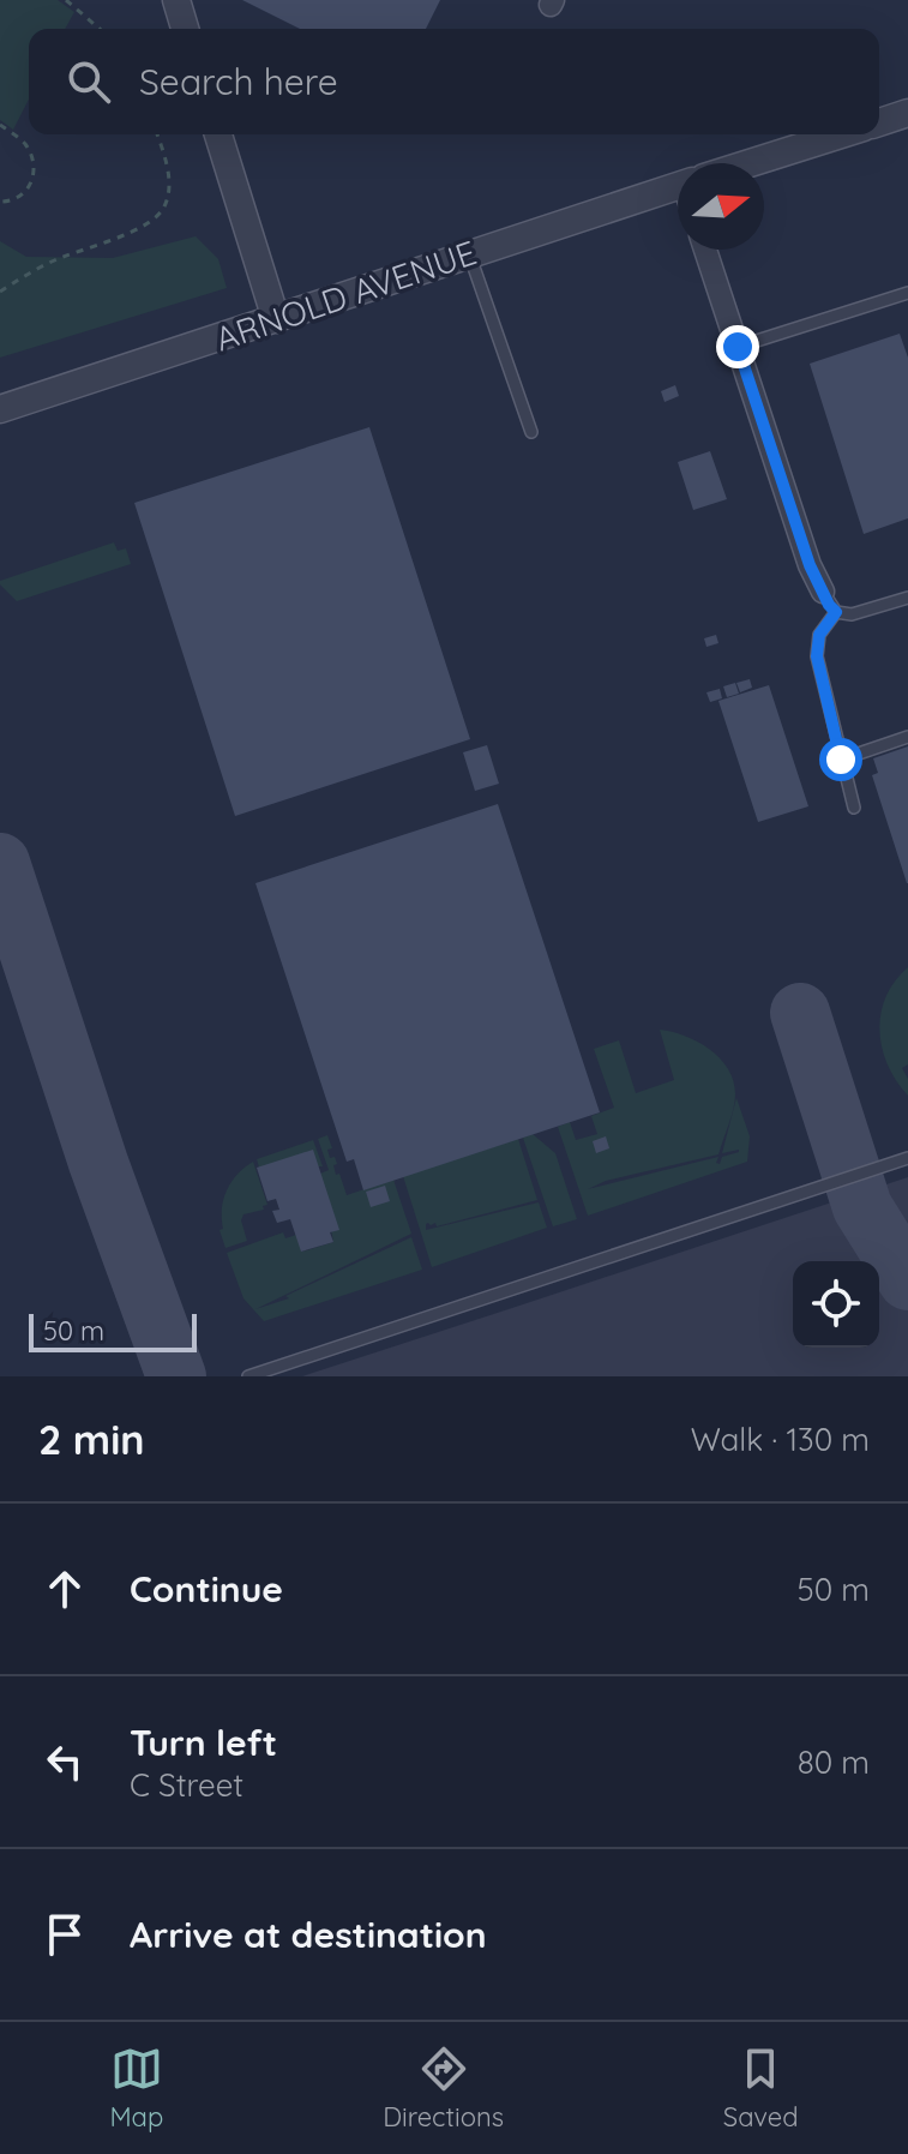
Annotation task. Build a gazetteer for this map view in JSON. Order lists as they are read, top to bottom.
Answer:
{
  "streets": {
    "street": ["ARNOLD AVENUE"]
  },
  "scale_bar": "50 m",
  "north": "right",
  "page": {
    "search": "Search here",
    "scale": "50 m",
    "heading": ["2 min", "Walk · 130 m"],
    "list": [
      ["Continue", "50 m"],
      ["Turn left", "C Street", "80 m"],
      "Arrive at destination"
    ],
    "nav": ["Map", "Directions", "Saved"]
  }
}
